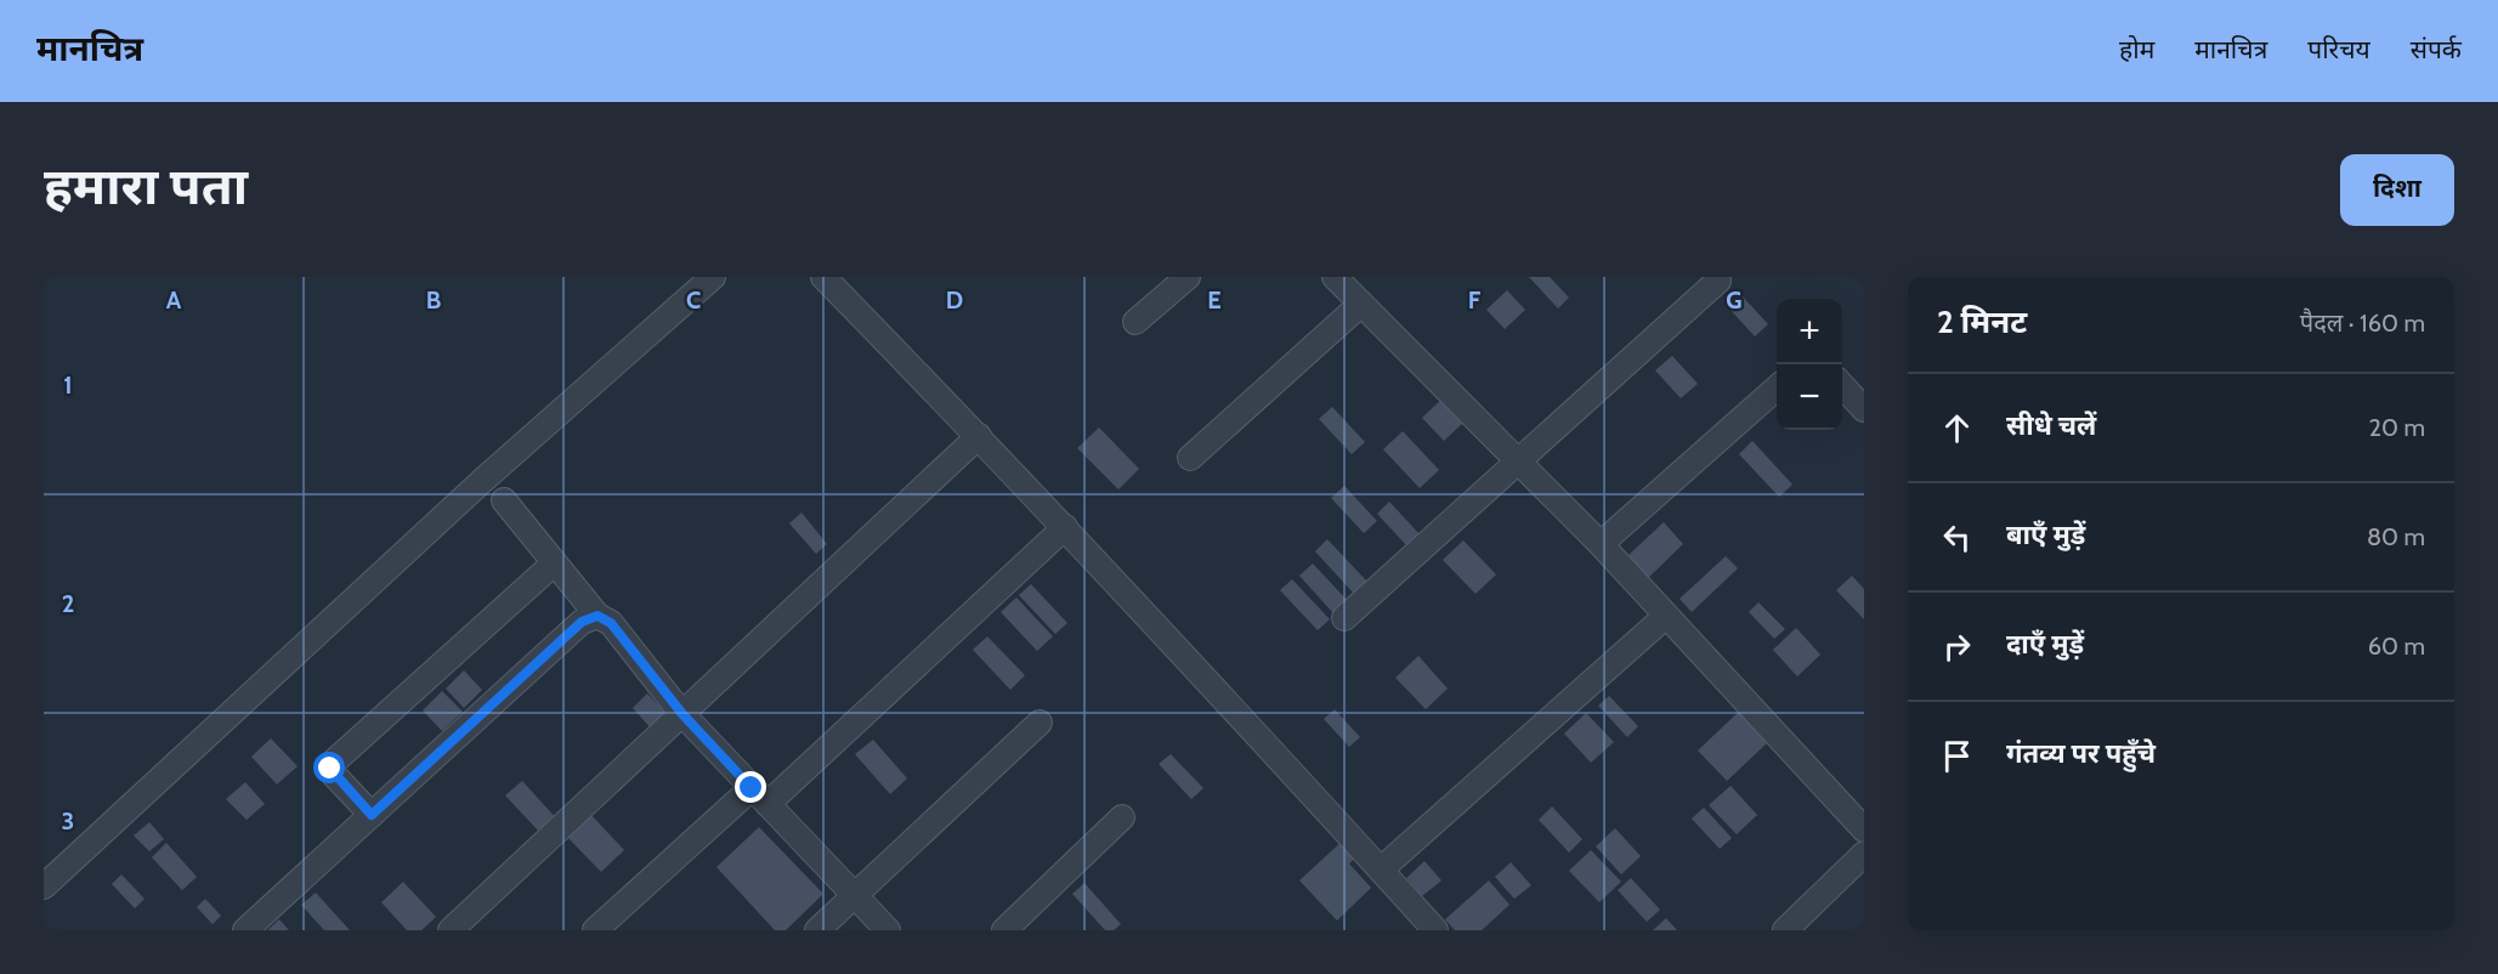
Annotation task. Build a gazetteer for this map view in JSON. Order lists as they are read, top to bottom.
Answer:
{
  "page": {
    "header": "मानचित्र",
    "nav": [
      "होम",
      "मानचित्र",
      "परिचय",
      "संपर्क"
    ],
    "title": "हमारा पता",
    "buttons": "दिशा",
    "heading": ["2 मिनट", "पैदल · 160 m"],
    "map_buttons": ["+", "−"],
    "list": [
      ["सीधे चलें", "20 m"],
      ["बाएँ मुड़ें", "80 m"],
      ["दाएँ मुड़ें", "60 m"],
      "गंतव्य पर पहुँचे"
    ]
  },
  "grid": {
    "columns": [
      "A",
      "B",
      "C",
      "D",
      "E",
      "F",
      "G"
    ],
    "rows": ["1", "2", "3"]
  }
}
